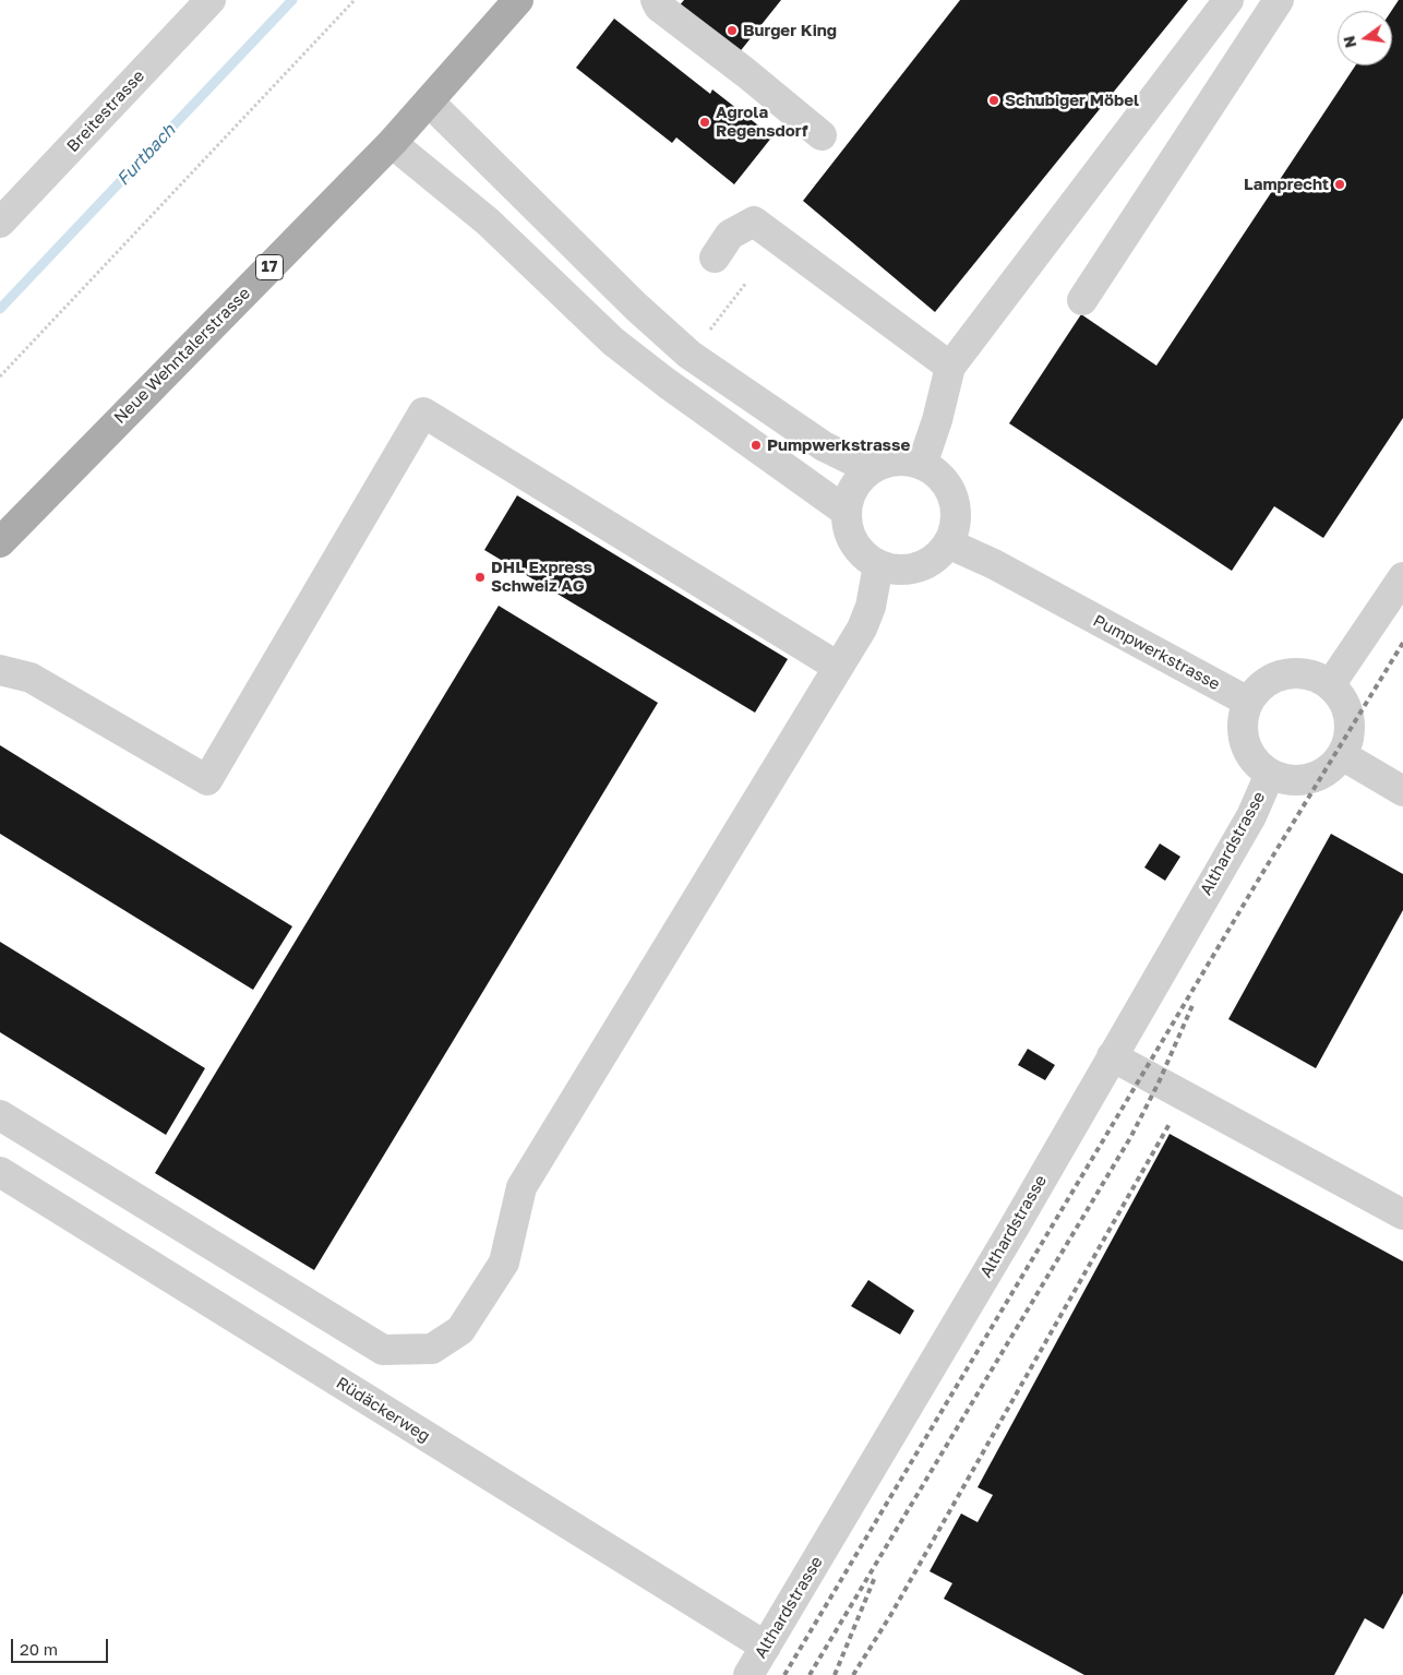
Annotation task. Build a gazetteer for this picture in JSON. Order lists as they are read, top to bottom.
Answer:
{
  "streets": {
    "main road": ["17", "Neue Wehntalerstrasse"],
    "street": [
      "Breitestrasse",
      "Pumpwerkstrasse",
      "Althardstrasse",
      "Rüdäckerweg"
    ]
  },
  "crossings": [
    ["Pumpwerkstrasse", "Althardstrasse"],
    ["Althardstrasse", "Rüdäckerweg"]
  ],
  "water": ["Furtbach"],
  "places": [
    "Burger King",
    "Schubiger Möbel",
    "Agrola Regensdorf",
    "Lamprecht",
    "Pumpwerkstrasse",
    "DHL Express Schweiz AG"
  ],
  "scale_bar": "20 m",
  "north": "left"
}
